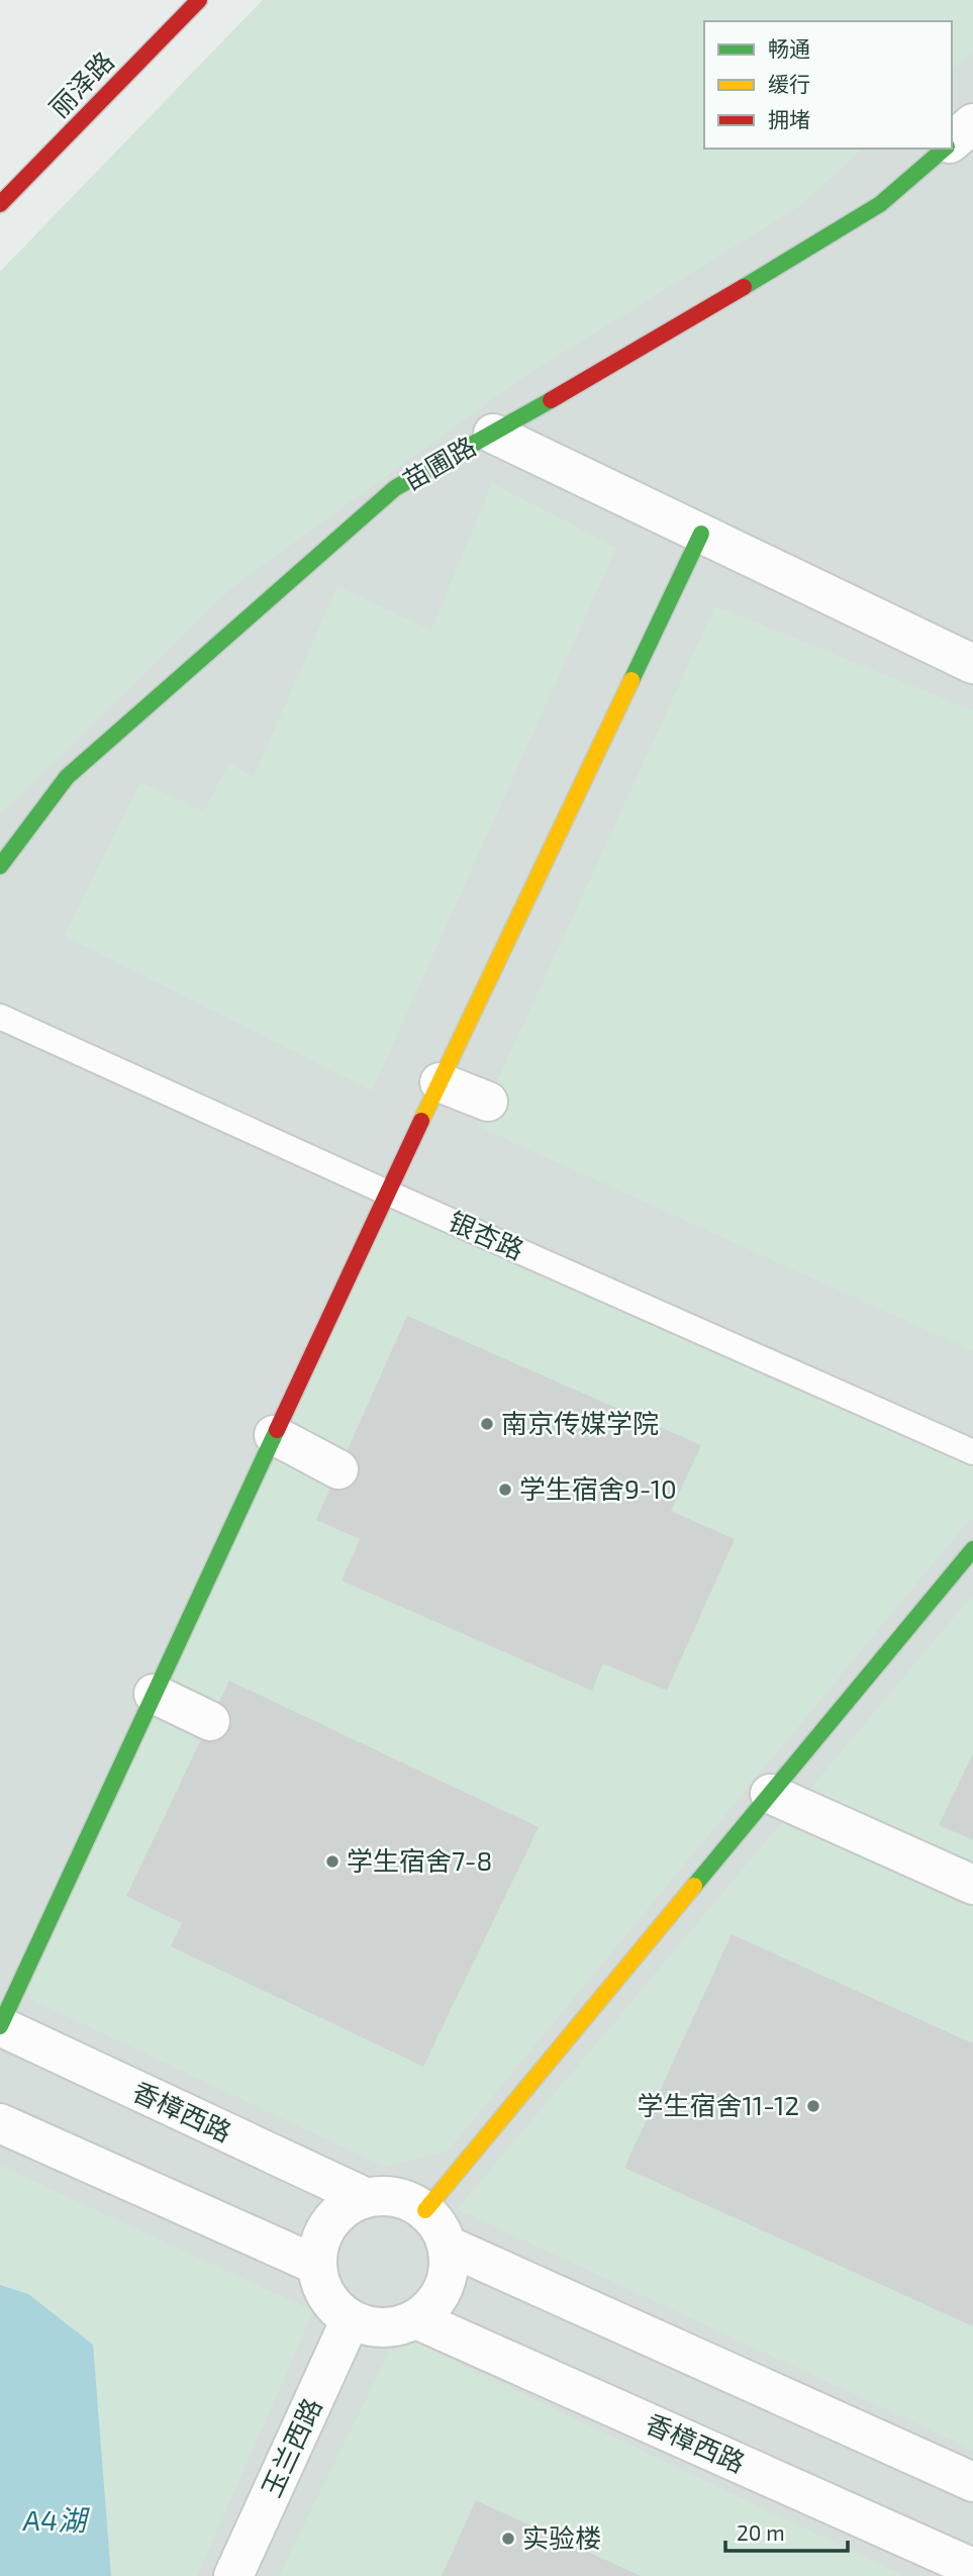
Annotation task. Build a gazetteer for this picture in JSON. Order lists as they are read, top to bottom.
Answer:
{
  "streets": {
    "street": [
      "丽泽路",
      "苗圃路",
      "香樟西路",
      "玉兰西路"
    ],
    "lane": ["银杏路"]
  },
  "crossings": [
    ["香樟西路", "玉兰西路"]
  ],
  "water": ["A4湖"],
  "places": [
    "南京传媒学院",
    "学生宿舍9-10",
    "学生宿舍7-8",
    "学生宿舍11-12",
    "实验楼"
  ],
  "legend": ["畅通", "缓行", "拥堵"],
  "scale_bar": "20 m"
}
